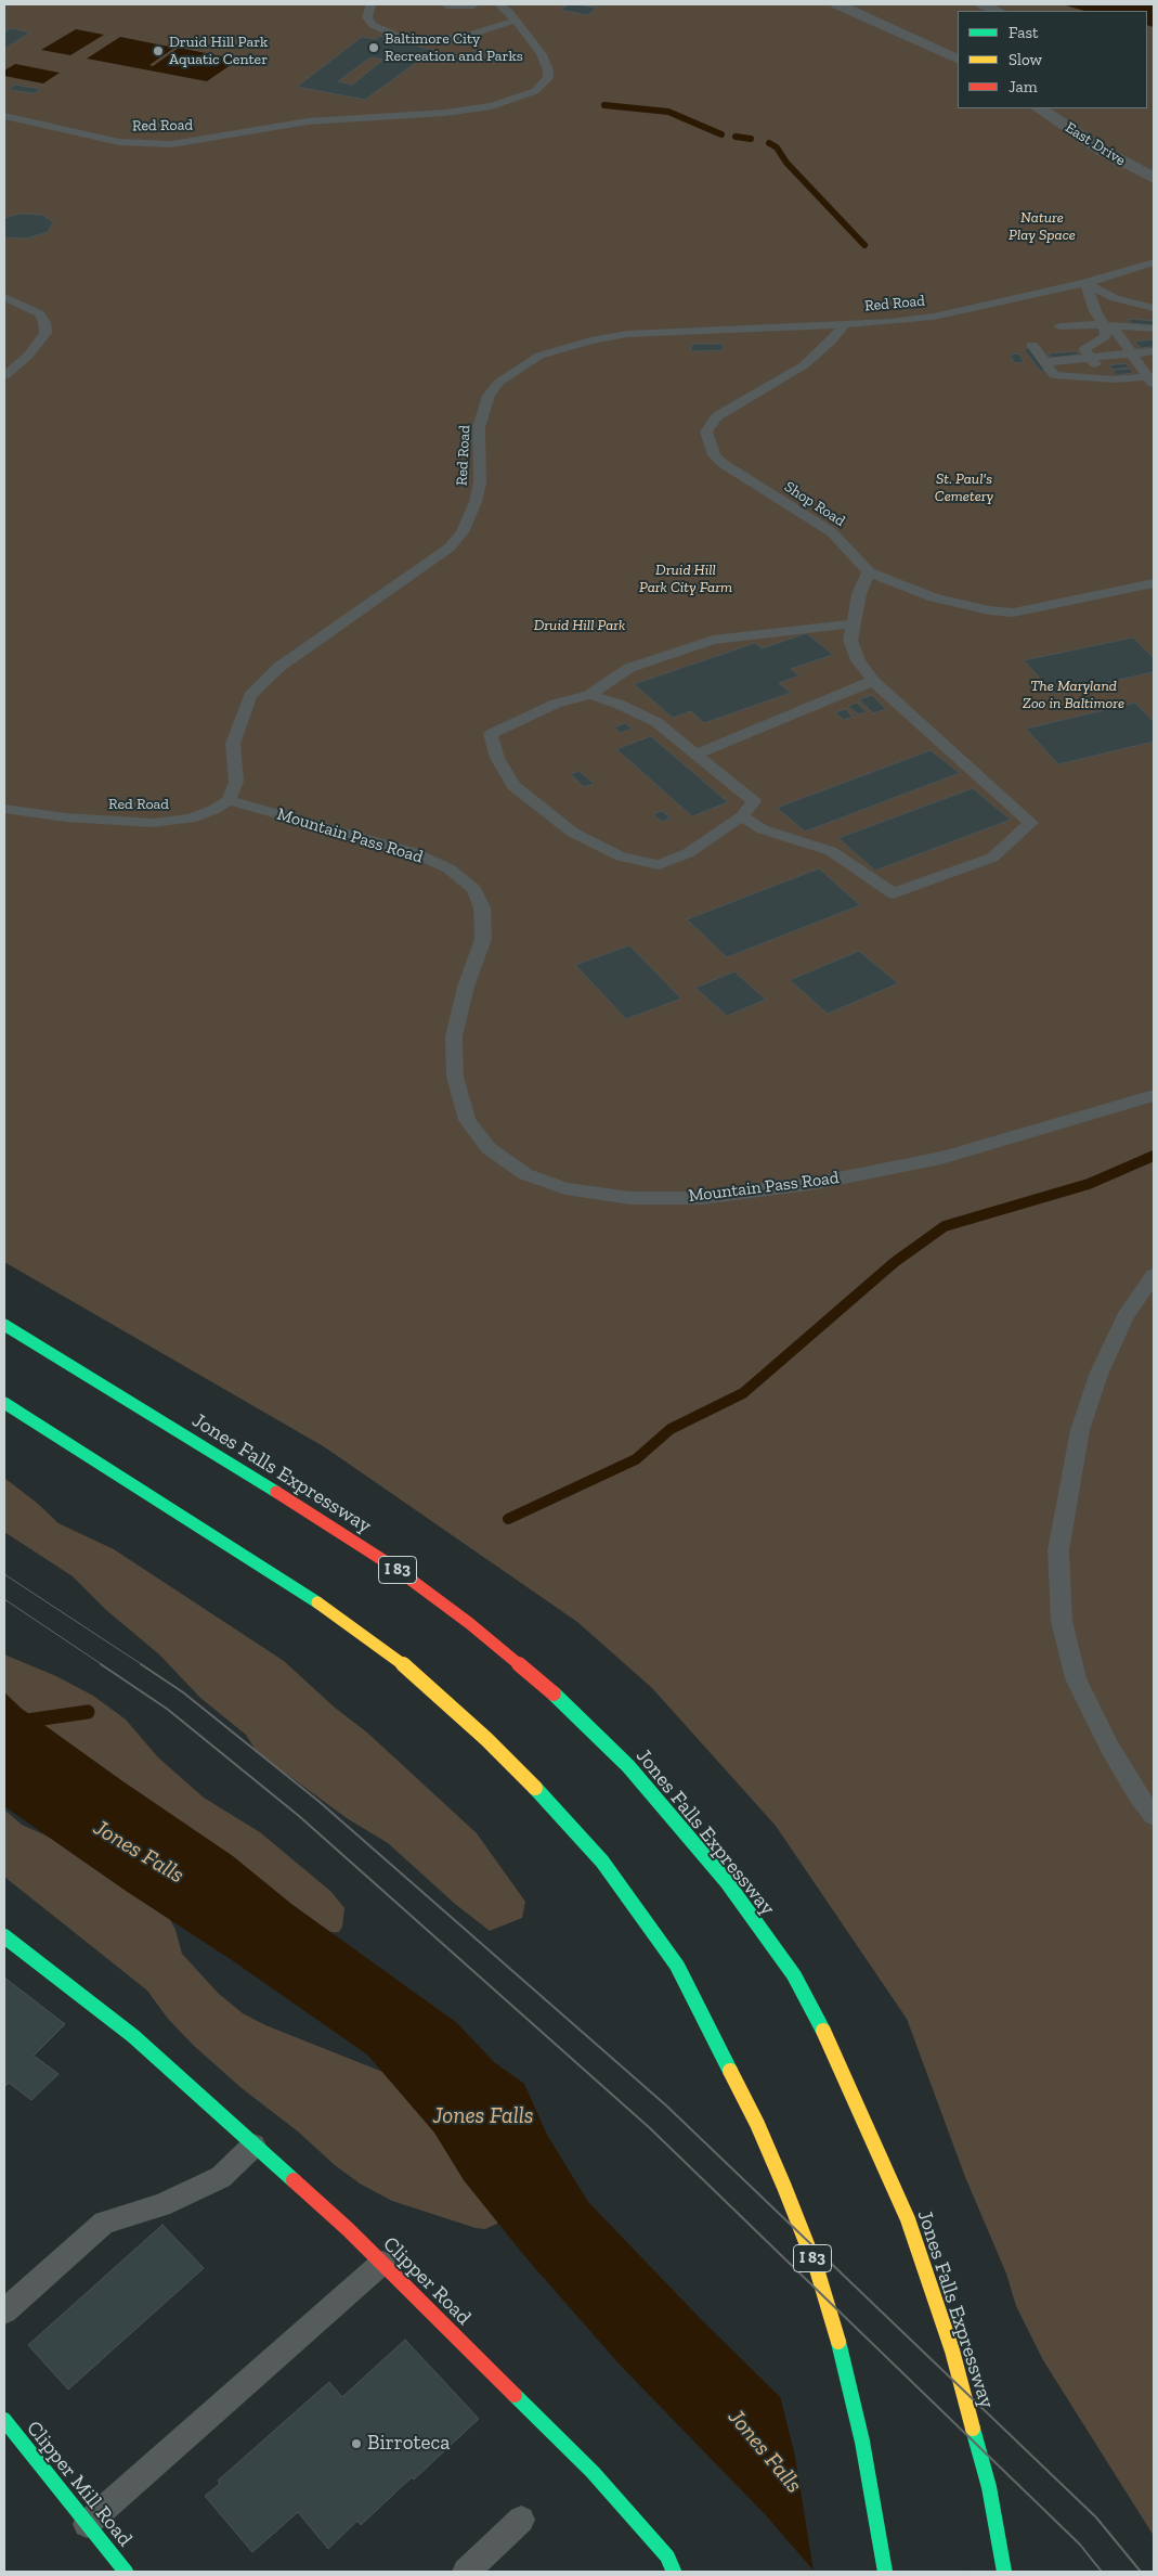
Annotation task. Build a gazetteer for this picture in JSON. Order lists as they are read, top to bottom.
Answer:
{
  "streets": {
    "main road": [
      "Jones Falls Expressway",
      "I 83",
      "Clipper Road",
      "Clipper Mill Road"
    ],
    "street": ["East Drive"],
    "lane": ["Red Road", "Shop Road", "Mountain Pass Road"]
  },
  "crossings": [
    ["Red Road", "Shop Road"],
    ["Red Road", "Mountain Pass Road"]
  ],
  "water": ["Jones Falls"],
  "parks": [
    "Nature Play Space",
    "St. Paul's Cemetery",
    "Druid Hill Park City Farm",
    "Druid Hill Park",
    "The Maryland Zoo in Baltimore"
  ],
  "places": ["Baltimore City Recreation and Parks", "Druid Hill Park Aquatic Center", "Birroteca"],
  "legend": ["Fast", "Slow", "Jam"]
}
